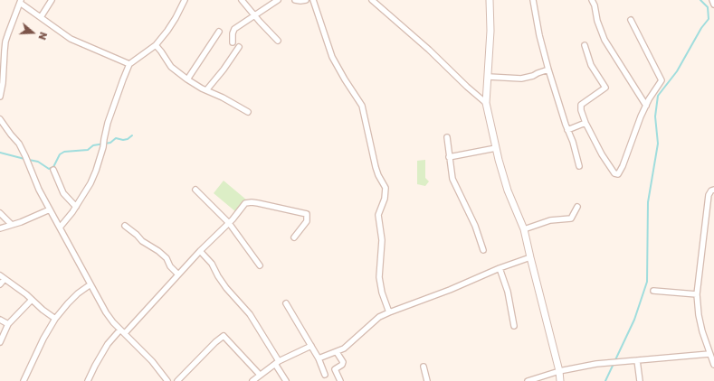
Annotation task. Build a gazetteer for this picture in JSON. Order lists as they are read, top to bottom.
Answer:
{
  "north": "right"
}
